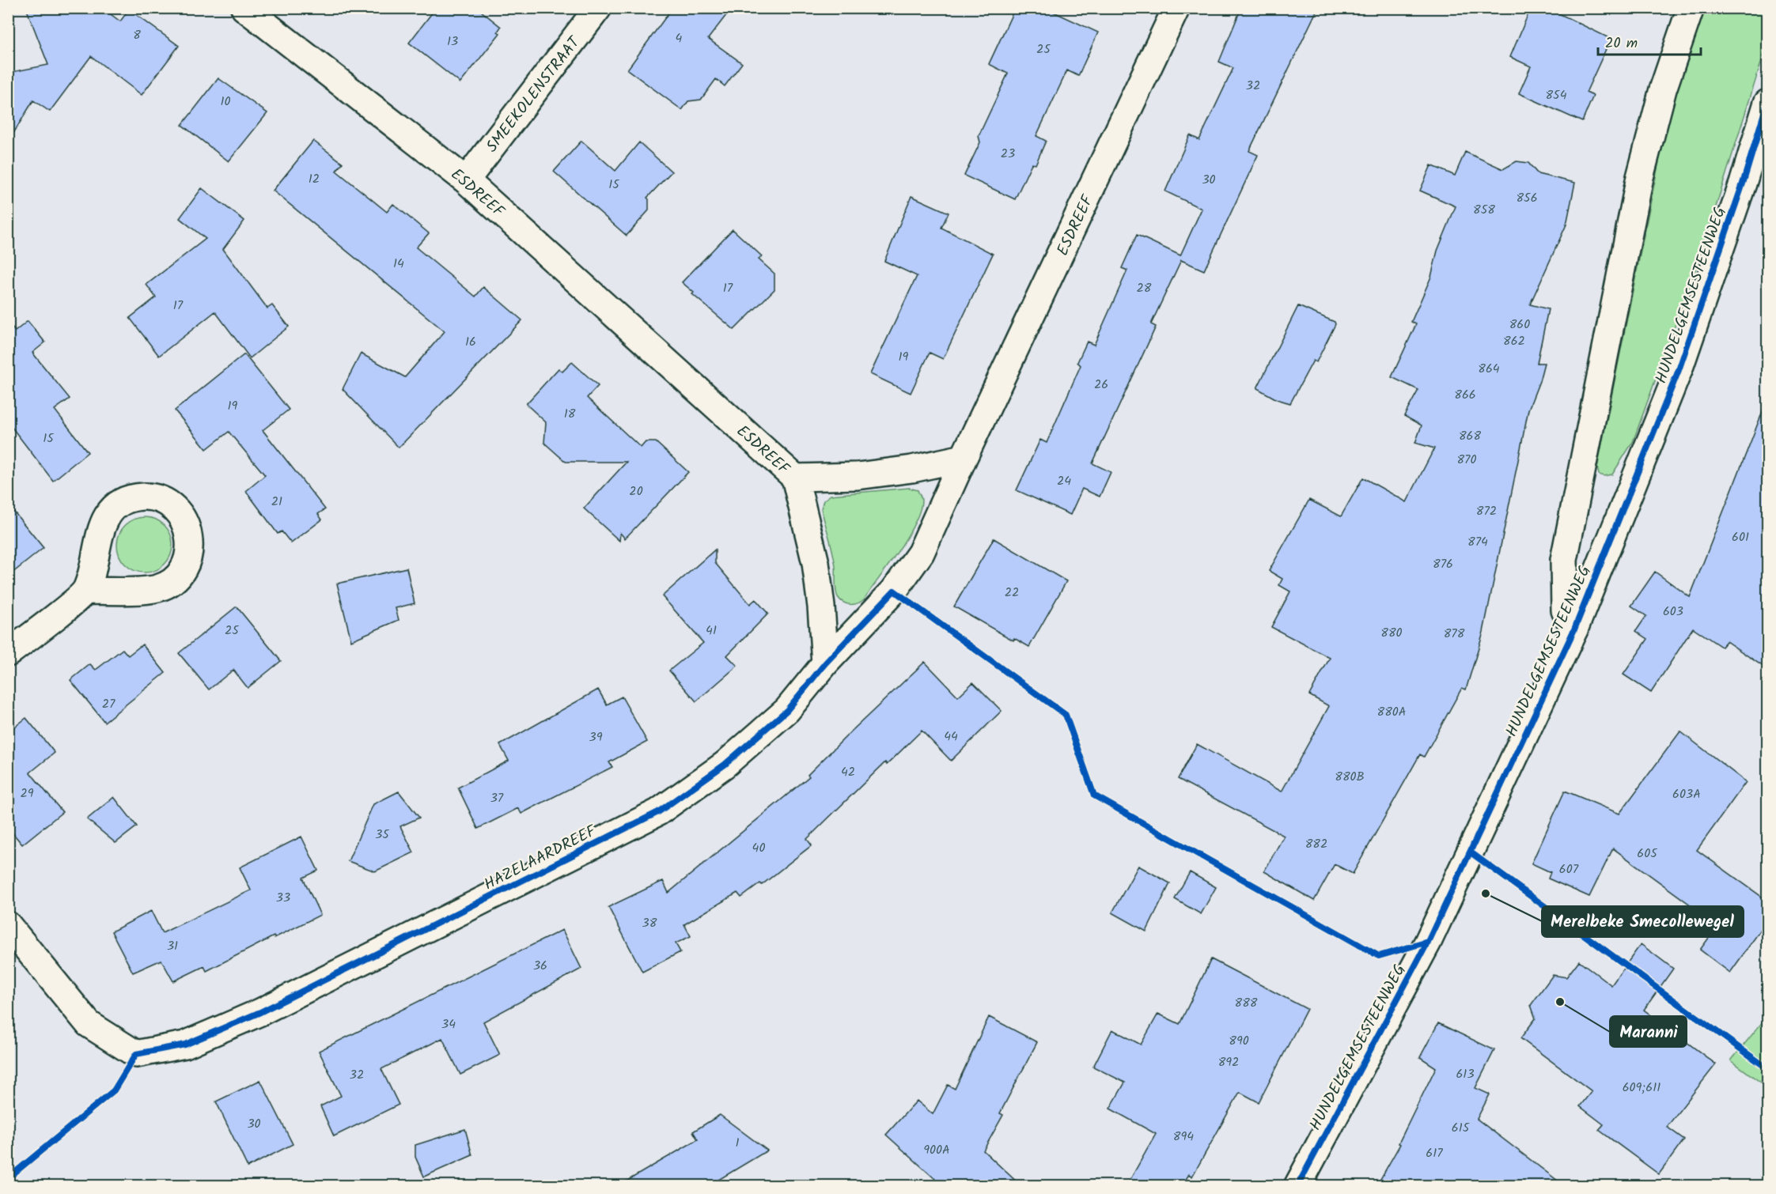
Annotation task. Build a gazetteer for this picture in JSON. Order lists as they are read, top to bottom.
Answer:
{
  "streets": {
    "street": [
      "SMEEKOLENSTRAAT",
      "ESDREEF",
      "HUNDELGEMSESTEENWEG",
      "HAZELAARDREEF"
    ]
  },
  "crossings": [
    ["SMEEKOLENSTRAAT", "ESDREEF"],
    ["ESDREEF", "HAZELAARDREEF"]
  ],
  "places": ["Merelbeke Smecollewegel", "Maranni"],
  "house_numbers": [
    "8",
    "4",
    "13",
    "25",
    "32",
    "854",
    "10",
    "23",
    "12",
    "30",
    "15",
    "856",
    "858",
    "14",
    "17",
    "28",
    "17",
    "860",
    "862",
    "16",
    "19",
    "864",
    "26",
    "866",
    "19",
    "18",
    "868",
    "15",
    "870",
    "24",
    "20",
    "21",
    "872",
    "601",
    "874",
    "876",
    "22",
    "603",
    "25",
    "41",
    "880",
    "878",
    "27",
    "880A",
    "44",
    "39",
    "42",
    "880B",
    "29",
    "603A",
    "37",
    "35",
    "882",
    "40",
    "605",
    "607",
    "33",
    "38",
    "31",
    "36",
    "888",
    "34",
    "890",
    "892",
    "613",
    "32",
    "609;611",
    "30",
    "615",
    "894",
    "1",
    "900A",
    "617"
  ],
  "scale_bar": "20 m"
}
